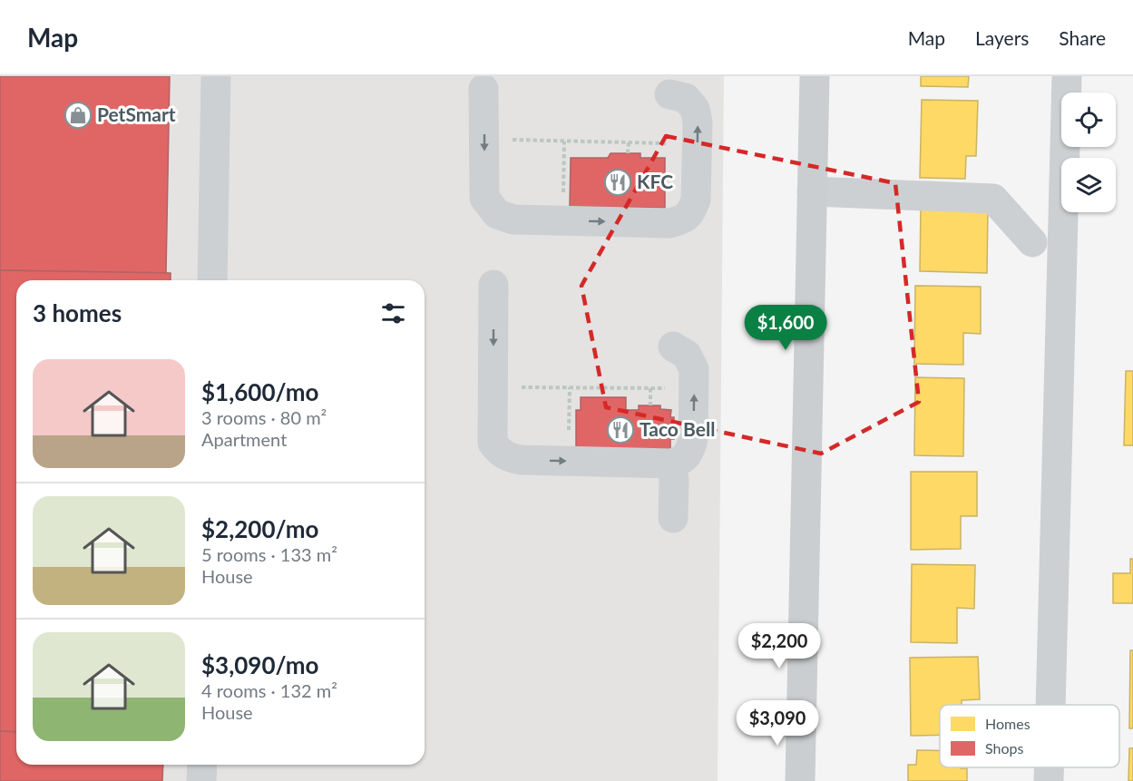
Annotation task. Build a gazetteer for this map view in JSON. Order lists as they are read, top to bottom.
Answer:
{
  "places": {
    "shop": ["PetSmart"],
    "restaurant": ["KFC", "Taco Bell"]
  },
  "legend": ["Homes", "Shops"],
  "page": {
    "header": "Map",
    "nav": ["Map", "Layers", "Share"],
    "heading": "3 homes",
    "price": ["$1,600", "$2,200", "$3,090"],
    "list": [
      {
        "name": "$1,600/mo",
        "note": "3 rooms · 80 m² · Apartment"
      },
      {
        "name": "$2,200/mo",
        "note": "5 rooms · 133 m² · House"
      },
      {
        "name": "$3,090/mo",
        "note": "4 rooms · 132 m² · House"
      }
    ]
  }
}
